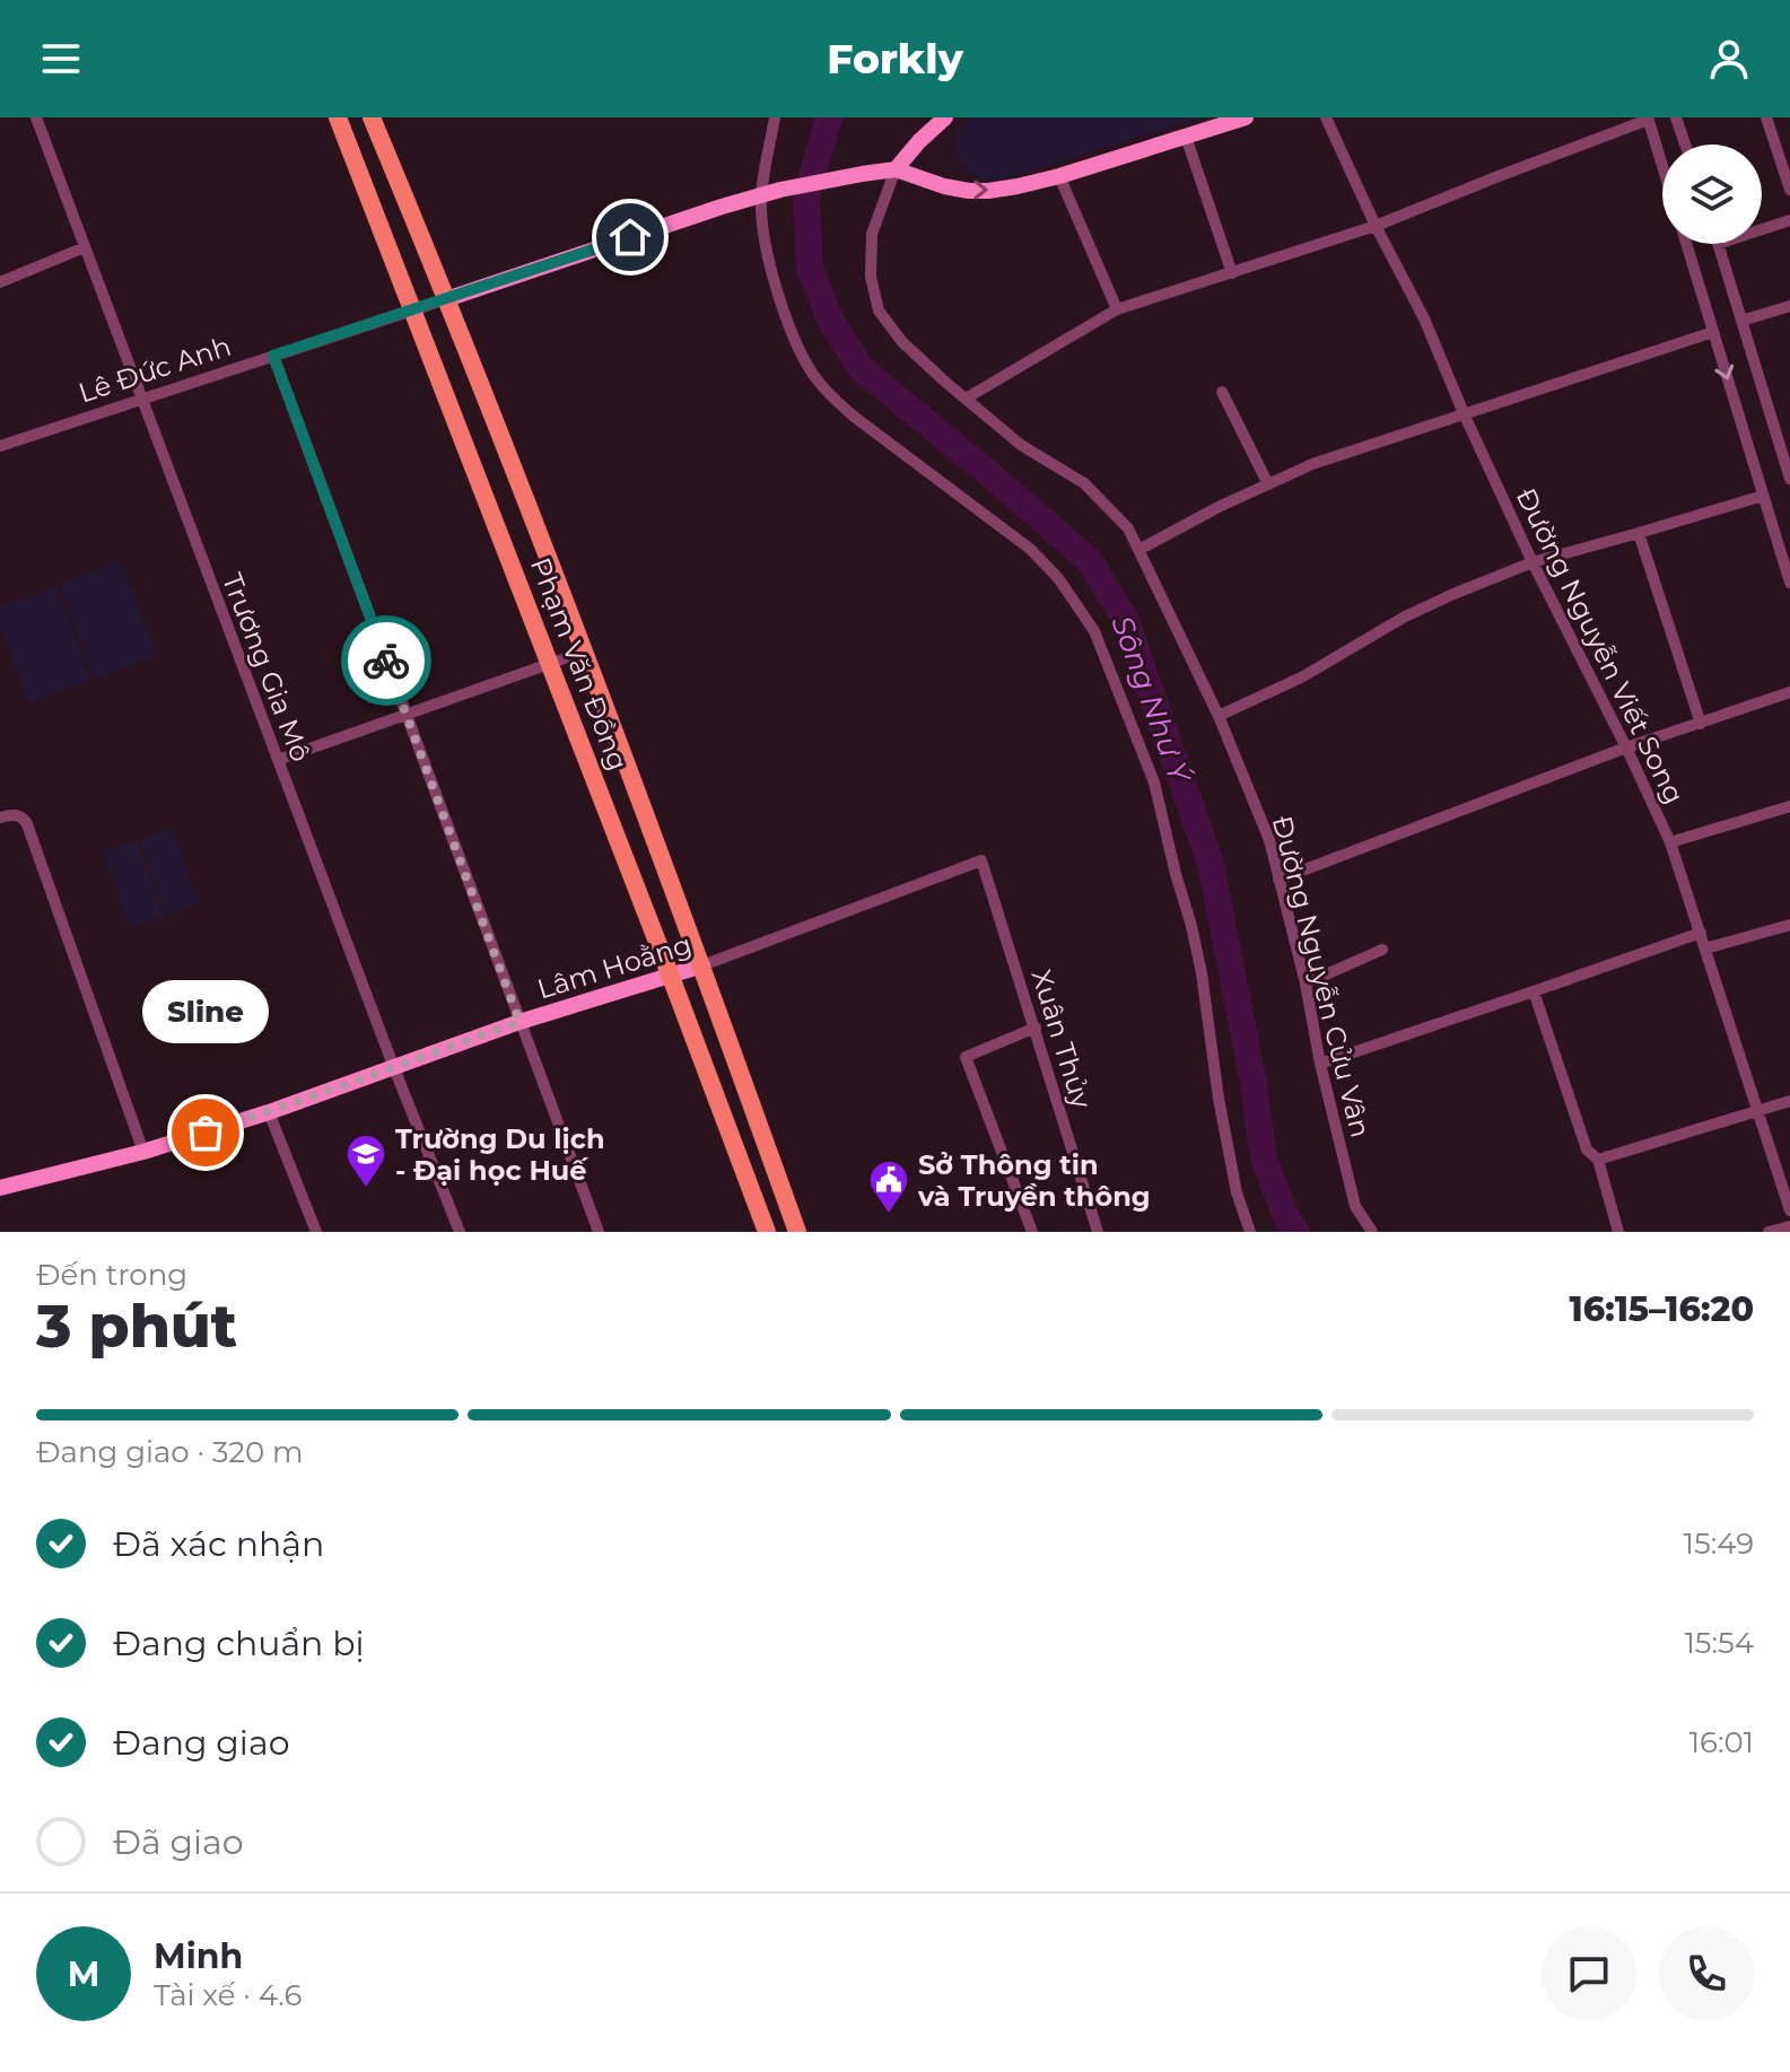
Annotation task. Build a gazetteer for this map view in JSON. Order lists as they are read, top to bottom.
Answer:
{
  "streets": {
    "main road": ["Phạm Văn Đồng"],
    "street": [
      "Lê Đức Anh",
      "Đường Nguyễn Viết Song",
      "Trương Gia Mô",
      "Lâm Hoằng",
      "Đường Nguyễn Cửu Vân",
      "Xuân Thủy"
    ]
  },
  "crossings": [
    ["Lê Đức Anh", "Phạm Văn Đồng"],
    ["Lê Đức Anh", "Trương Gia Mô"],
    ["Lê Đức Anh", "Đường Nguyễn Cửu Vân"],
    ["Phạm Văn Đồng", "Lâm Hoằng"],
    ["Trương Gia Mô", "Lâm Hoằng"],
    ["Lâm Hoằng", "Xuân Thủy"]
  ],
  "water": ["Sông Như Ý"],
  "places": {
    "other": ["Sline"],
    "school or university": ["Trường Du lịch - Đại học Huế"],
    "public building": ["Sở Thông tin và Truyền thông"]
  },
  "page": {
    "header": "Forkly",
    "bubble": "Sline",
    "heading": ["3 phút", "Đến trong", "16:15–16:20"],
    "panel": ["Minh", "Tài xế · 4.6"],
    "bar": "Đang giao · 320 m",
    "list": [
      ["Đã xác nhận", "15:49"],
      ["Đang chuẩn bị", "15:54"],
      ["Đang giao", "16:01"],
      "Đã giao"
    ],
    "round": "M"
  }
}
